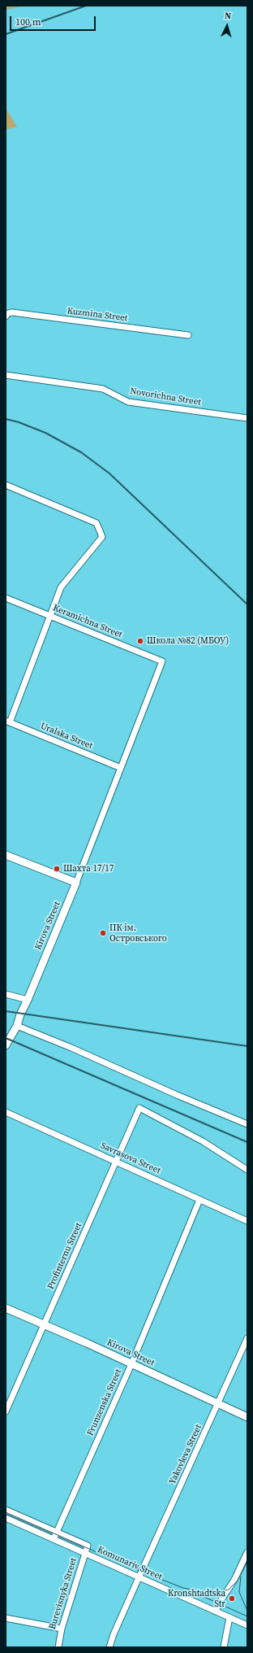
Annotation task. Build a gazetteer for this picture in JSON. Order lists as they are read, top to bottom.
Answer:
{
  "streets": {
    "main road": ["Kirova Street"],
    "street": [
      "Kuzmina Street",
      "Novorichna Street",
      "Keramichna Street",
      "Uralska Street",
      "Savrasova Street",
      "Profinternu Street",
      "Frunzenska Street",
      "Yakovleva Street",
      "Komunariv Street",
      "Burevisnyka Street"
    ]
  },
  "crossings": [
    ["Keramichna Street", "Uralska Street"],
    ["Kirova Street", "Profinternu Street"],
    ["Kirova Street", "Frunzenska Street"],
    ["Kirova Street", "Yakovleva Street"],
    ["Savrasova Street", "Profinternu Street"],
    ["Savrasova Street", "Frunzenska Street"],
    ["Frunzenska Street", "Komunariv Street"],
    ["Yakovleva Street", "Komunariv Street"],
    ["Komunariv Street", "Burevisnyka Street"]
  ],
  "places": [
    "Школа №82 (МБОУ)",
    "Шахта 17/17",
    "ПК ім. Островського",
    "Kronshtadtska Str"
  ],
  "scale_bar": "100 m",
  "north": "top"
}
